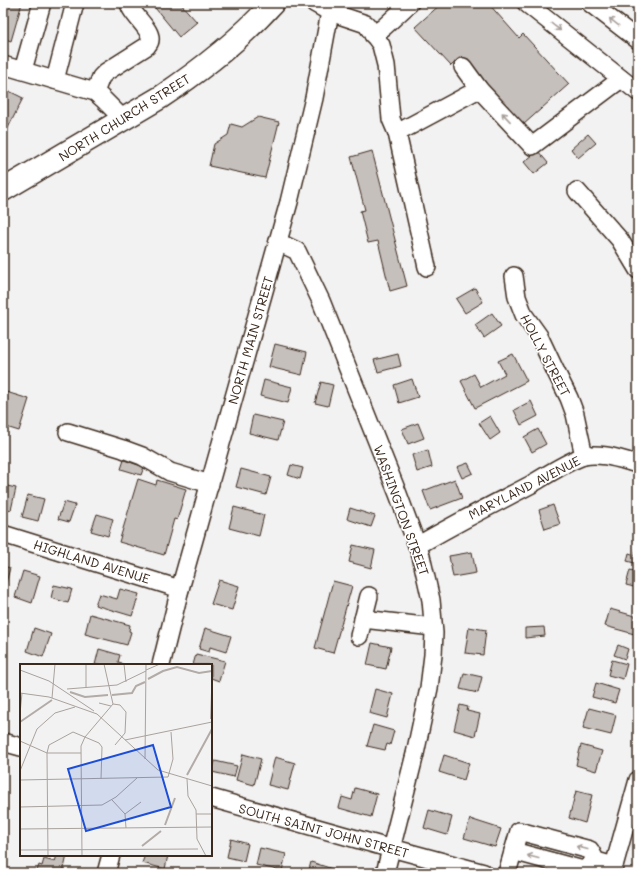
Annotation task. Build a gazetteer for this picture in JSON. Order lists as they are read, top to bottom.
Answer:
{
  "streets": {
    "main road": ["NORTH CHURCH STREET"],
    "street": [
      "NORTH MAIN STREET",
      "HOLLY STREET",
      "MARYLAND AVENUE",
      "WASHINGTON STREET",
      "HIGHLAND AVENUE",
      "SOUTH SAINT JOHN STREET"
    ]
  },
  "crossings": [
    ["NORTH MAIN STREET", "WASHINGTON STREET"],
    ["NORTH MAIN STREET", "HIGHLAND AVENUE"],
    ["HOLLY STREET", "MARYLAND AVENUE"],
    ["MARYLAND AVENUE", "WASHINGTON STREET"],
    ["WASHINGTON STREET", "SOUTH SAINT JOHN STREET"]
  ]
}
